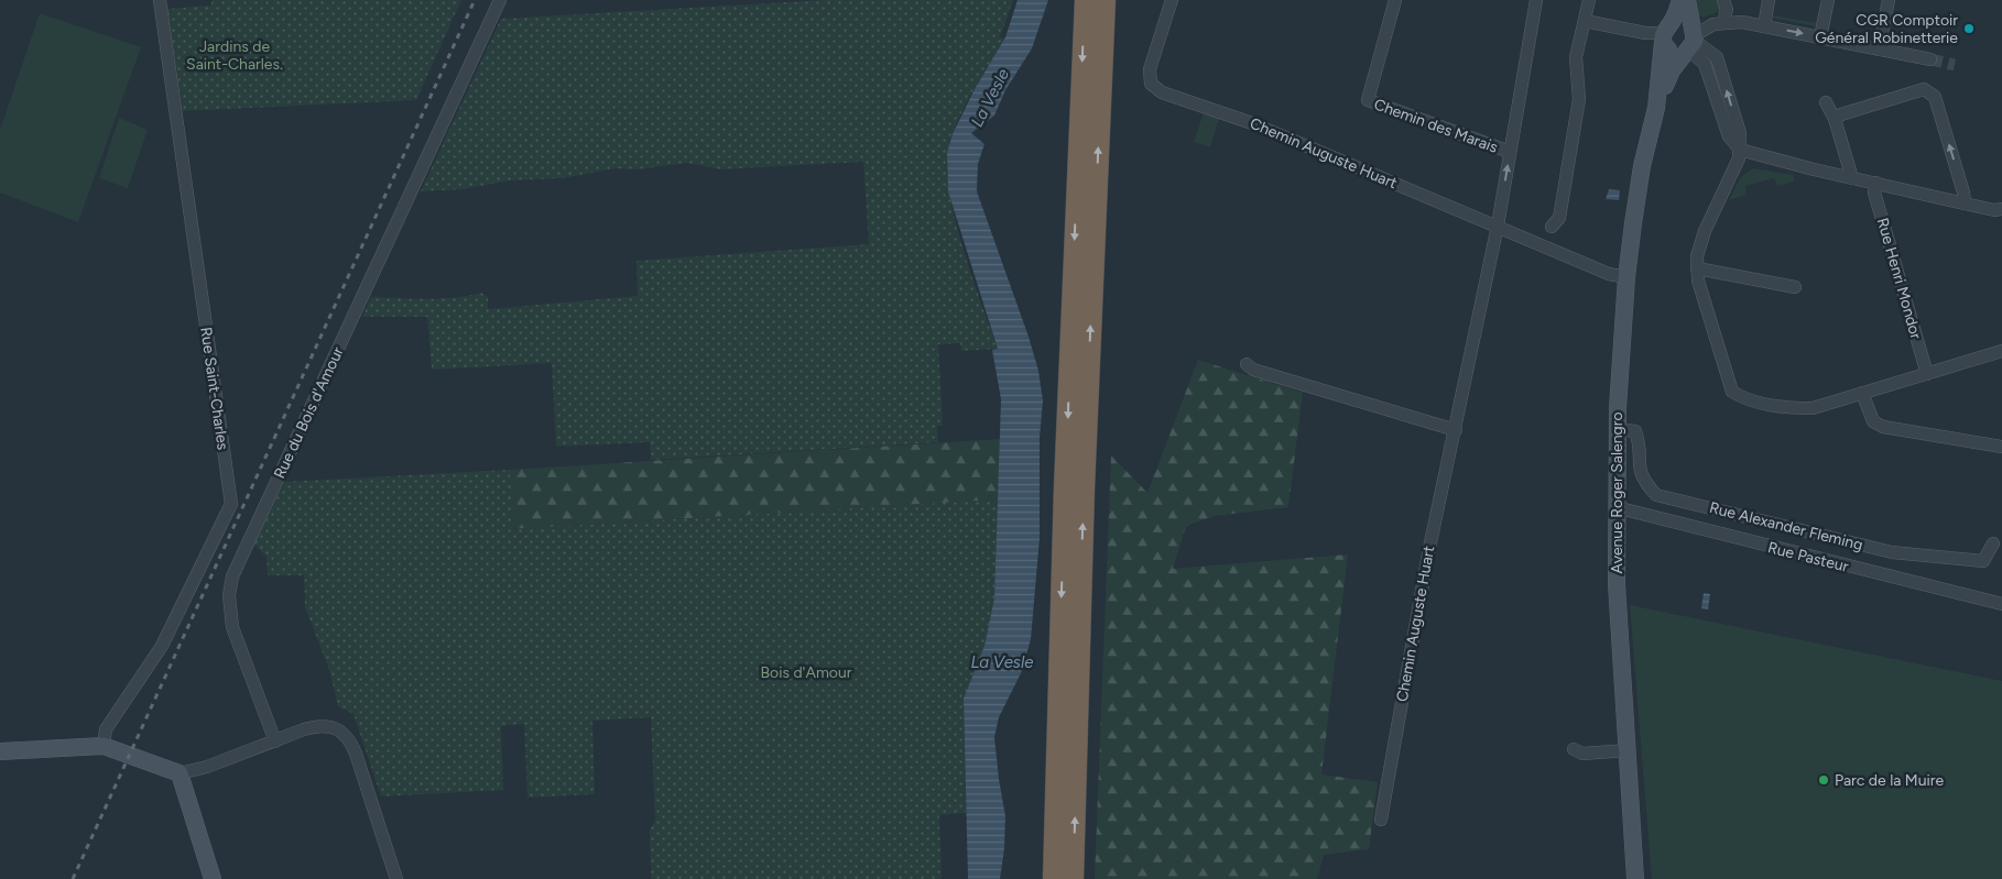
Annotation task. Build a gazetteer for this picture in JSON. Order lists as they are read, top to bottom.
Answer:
{
  "streets": {
    "street": [
      "Chemin des Marais",
      "Chemin Auguste Huart",
      "Rue Henri Mondor",
      "Rue Saint-Charles",
      "Rue du Bois d'Amour",
      "Avenue Roger Salengro",
      "Rue Alexander Fleming",
      "Rue Pasteur"
    ]
  },
  "crossings": [
    ["Chemin des Marais", "Chemin Auguste Huart"],
    ["Chemin Auguste Huart", "Avenue Roger Salengro"],
    ["Avenue Roger Salengro", "Rue Alexander Fleming"],
    ["Avenue Roger Salengro", "Rue Pasteur"]
  ],
  "water": ["La Vesle"],
  "parks": ["Jardins de Saint-Charles.", "Bois d'Amour"],
  "places": ["CGR Comptoir Général Robinetterie", "Parc de la Muire"]
}
